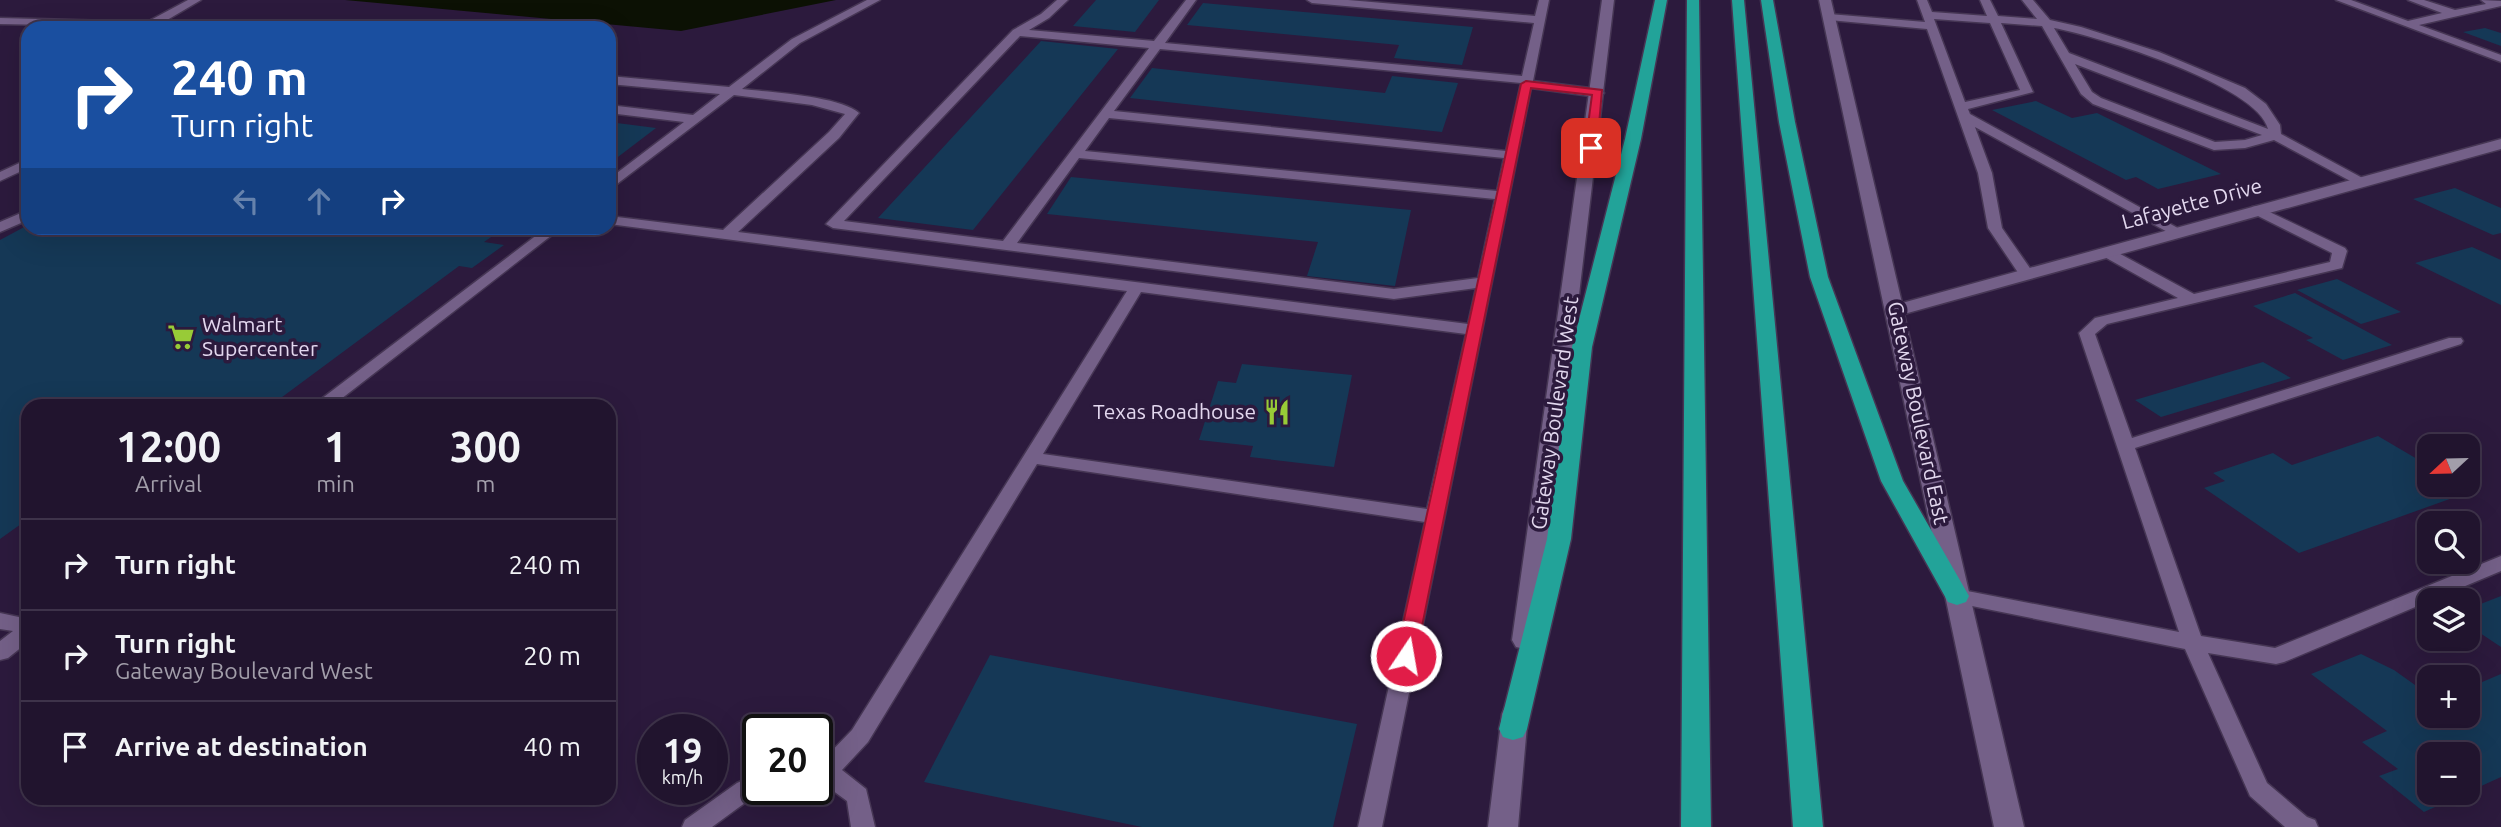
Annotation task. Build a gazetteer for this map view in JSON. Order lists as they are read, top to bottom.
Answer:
{
  "streets": {
    "main road": ["Lafayette Drive", "Gateway Boulevard West", "Gateway Boulevard East"]
  },
  "crossings": [
    ["Lafayette Drive", "Gateway Boulevard East"]
  ],
  "places": {
    "supermarket": ["Walmart Supercenter"],
    "restaurant": ["Texas Roadhouse"]
  },
  "north": "left",
  "page": {
    "turn": ["240 m", "Turn right"],
    "eta": [
      "12:00",
      "Arrival",
      "1",
      "min",
      "300",
      "m"
    ],
    "map_buttons": ["+", "−"],
    "list": [
      {
        "name": "Turn right",
        "value": "240 m"
      },
      {
        "name": "Turn right",
        "note": "Gateway Boulevard West",
        "value": "20 m"
      },
      {
        "name": "Arrive at destination",
        "value": "40 m"
      }
    ],
    "speed": "19 km/h",
    "limit": "20"
  }
}
